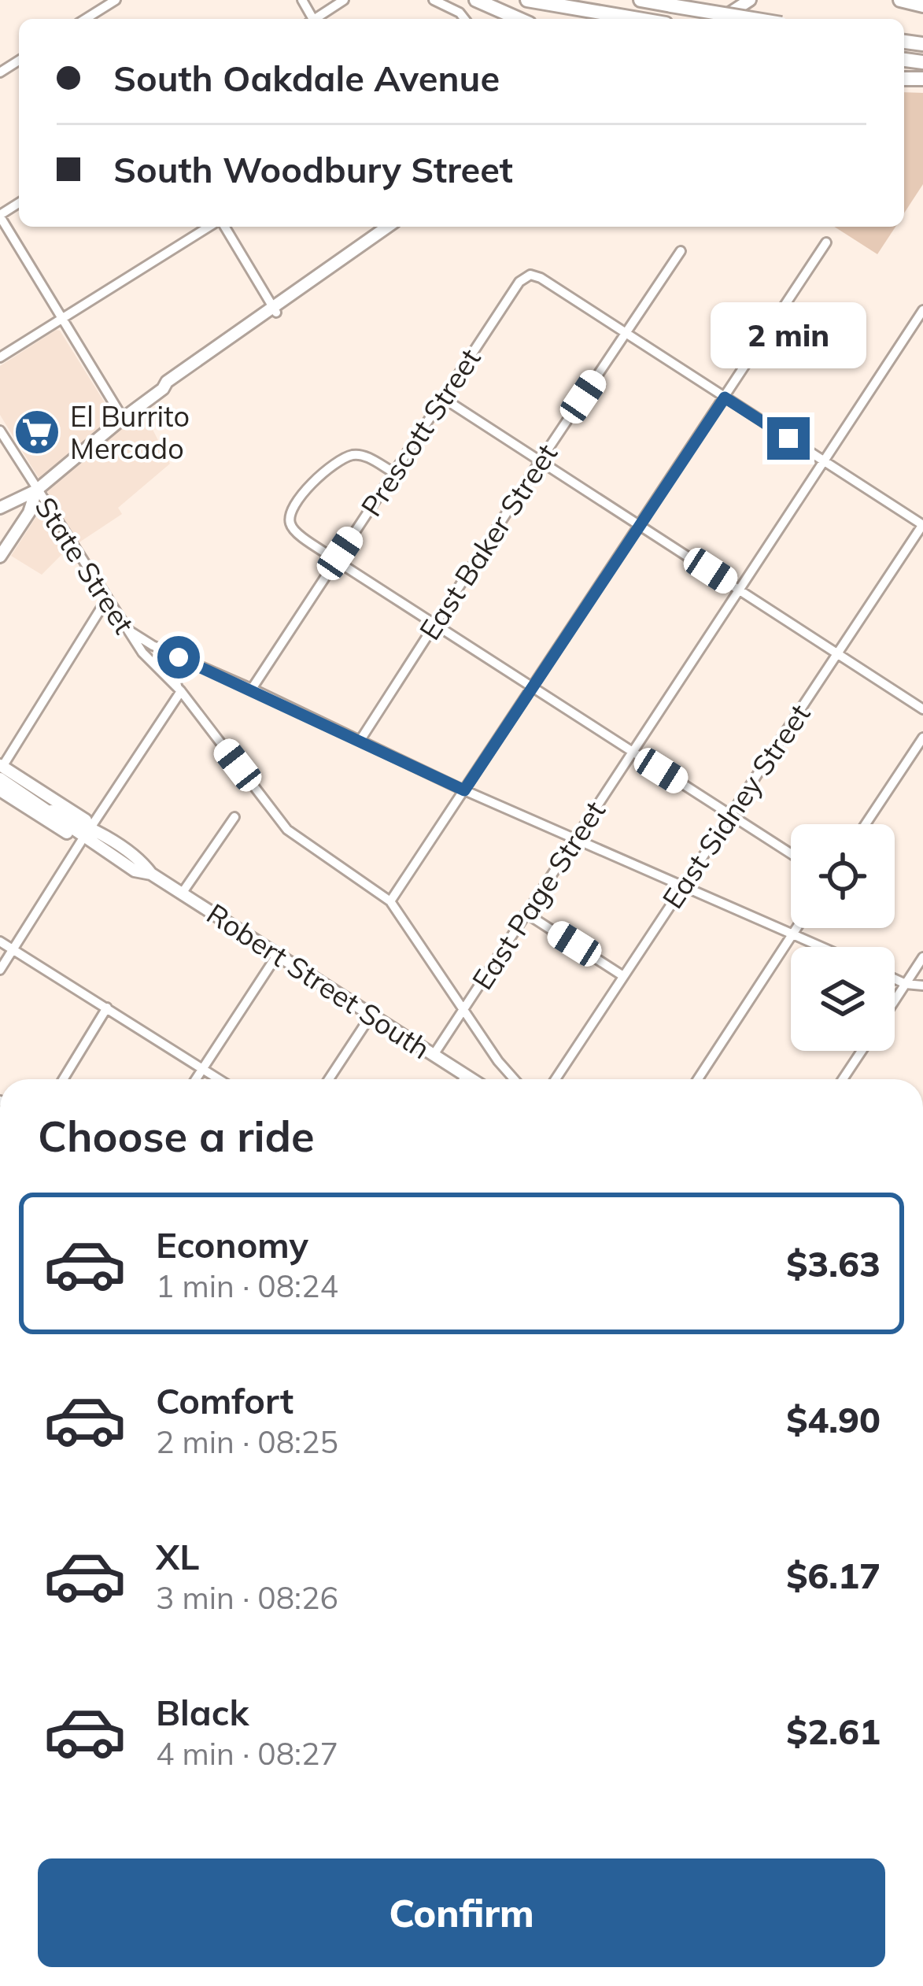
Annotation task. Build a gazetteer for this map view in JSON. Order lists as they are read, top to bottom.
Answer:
{
  "streets": {
    "main road": ["Robert Street South"],
    "street": [
      "Prescott Street",
      "East Baker Street",
      "State Street",
      "East Sidney Street",
      "East Page Street"
    ]
  },
  "crossings": [
    ["Prescott Street", "East Baker Street"],
    ["State Street", "East Page Street"],
    ["East Page Street", "Robert Street South"]
  ],
  "places": {
    "supermarket": ["El Burrito Mercado"]
  },
  "page": {
    "banner": ["South Oakdale Avenue", "South Woodbury Street"],
    "bubble": "2 min",
    "heading": "Choose a ride",
    "list": [
      {
        "name": "Economy",
        "note": "1 min · 08:24",
        "value": "$3.63"
      },
      {
        "name": "Comfort",
        "note": "2 min · 08:25",
        "value": "$4.90"
      },
      {
        "name": "XL",
        "note": "3 min · 08:26",
        "value": "$6.17"
      },
      {
        "name": "Black",
        "note": "4 min · 08:27",
        "value": "$2.61"
      }
    ],
    "buttons": "Confirm"
  }
}
